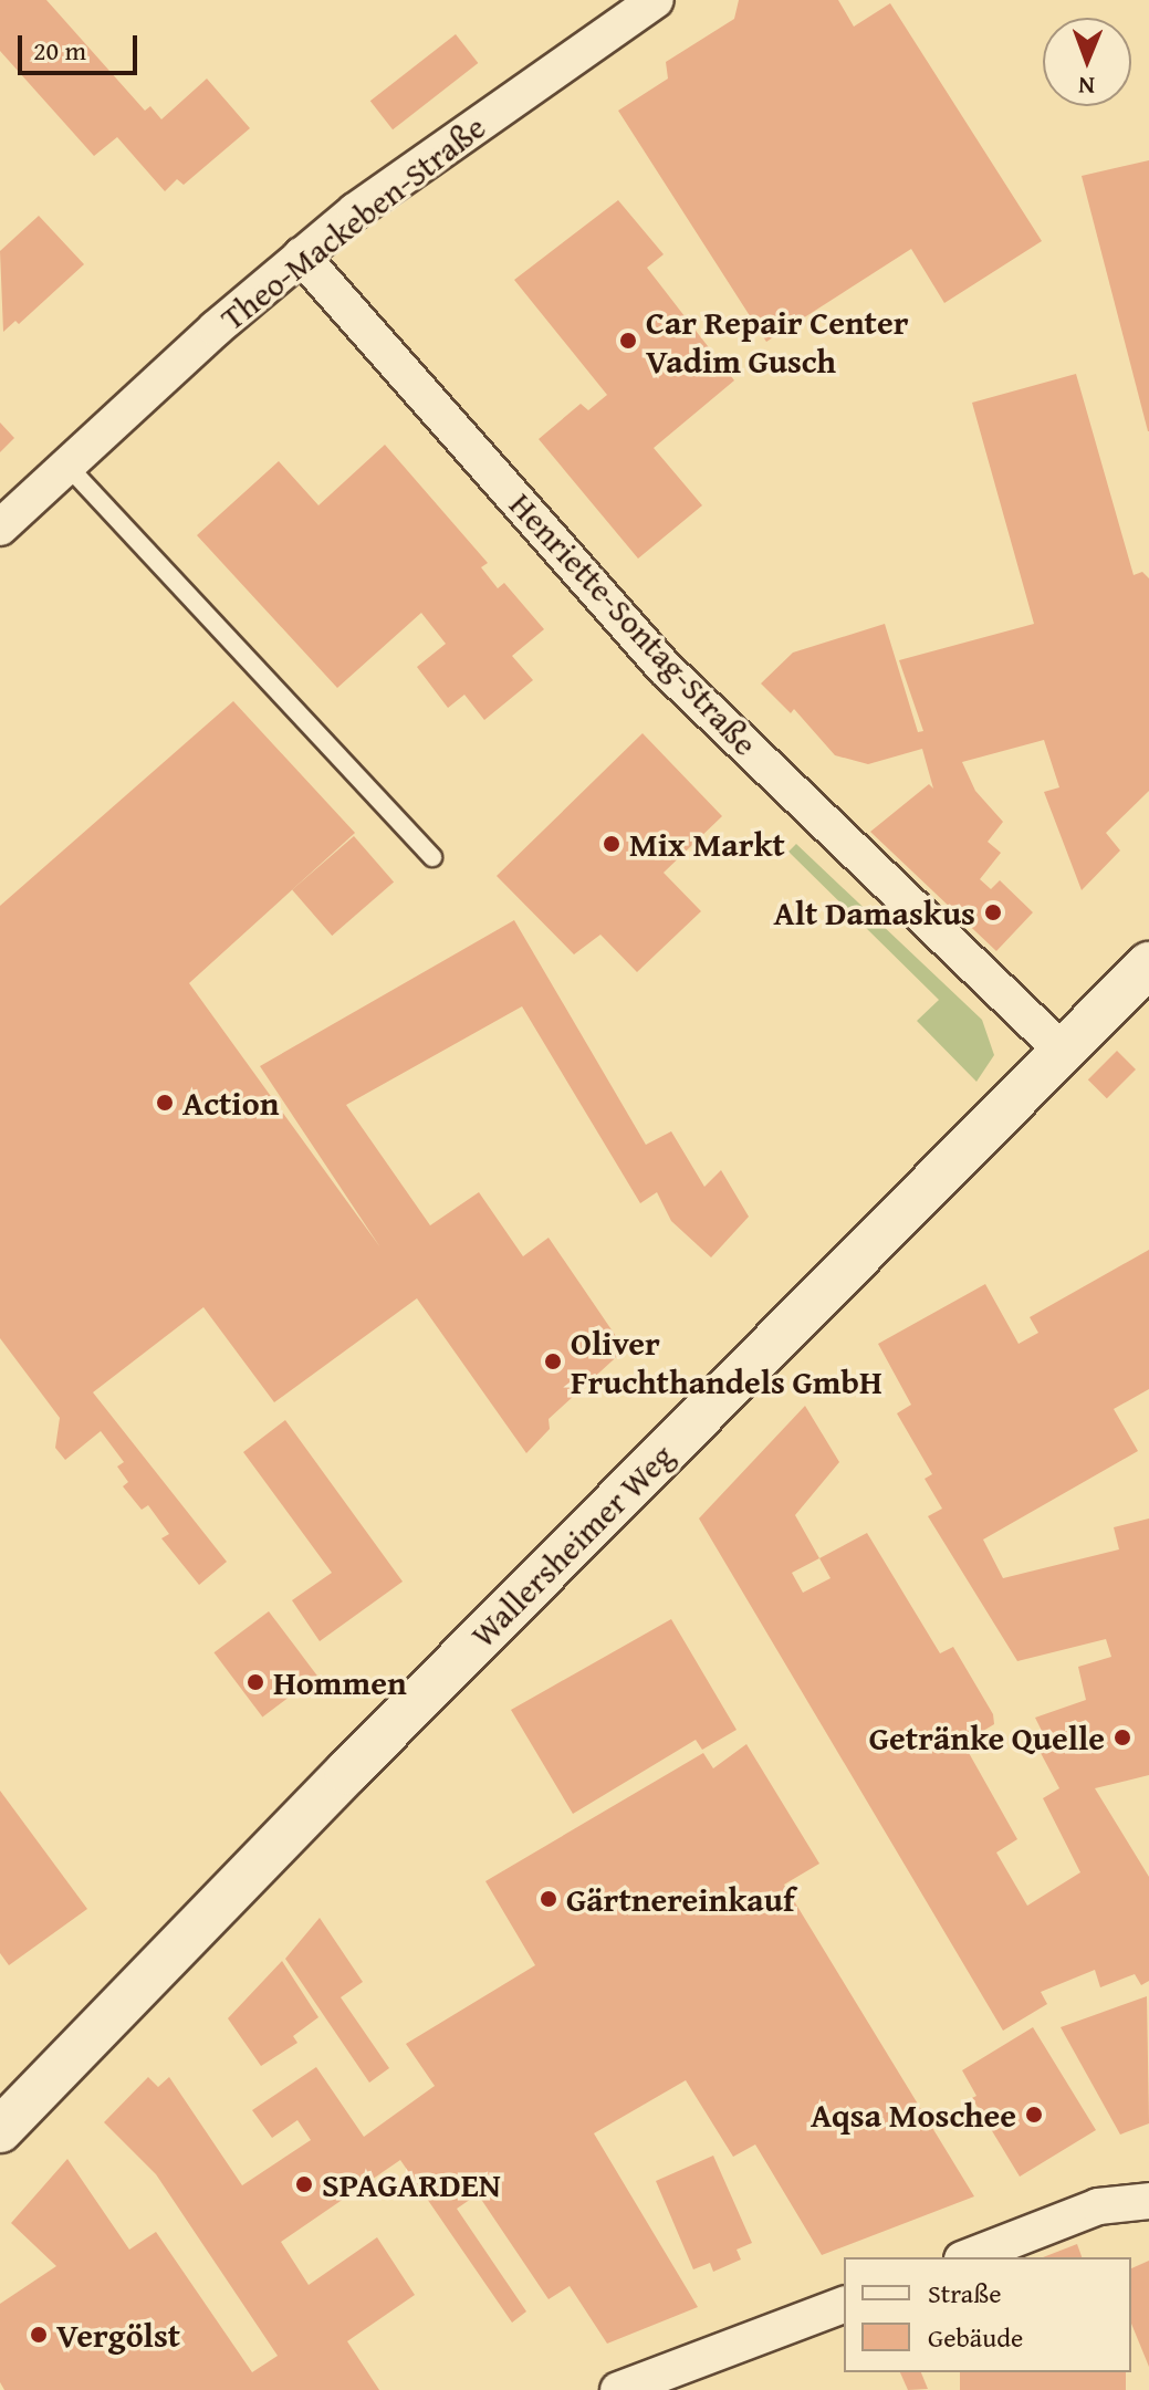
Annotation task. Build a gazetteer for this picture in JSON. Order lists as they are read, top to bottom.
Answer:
{
  "streets": {
    "street": ["Theo-Mackeben-Straße", "Henriette-Sontag-Straße", "Wallersheimer Weg"]
  },
  "crossings": [
    ["Theo-Mackeben-Straße", "Henriette-Sontag-Straße"],
    ["Henriette-Sontag-Straße", "Wallersheimer Weg"]
  ],
  "places": [
    "Car Repair Center Vadim Gusch",
    "Mix Markt",
    "Alt Damaskus",
    "Action",
    "Oliver Fruchthandels GmbH",
    "Hommen",
    "Getränke Quelle",
    "Gärtnereinkauf",
    "Aqsa Moschee",
    "SPAGARDEN",
    "Vergölst"
  ],
  "legend": ["Straße", "Gebäude"],
  "scale_bar": "20 m",
  "north": "bottom"
}
